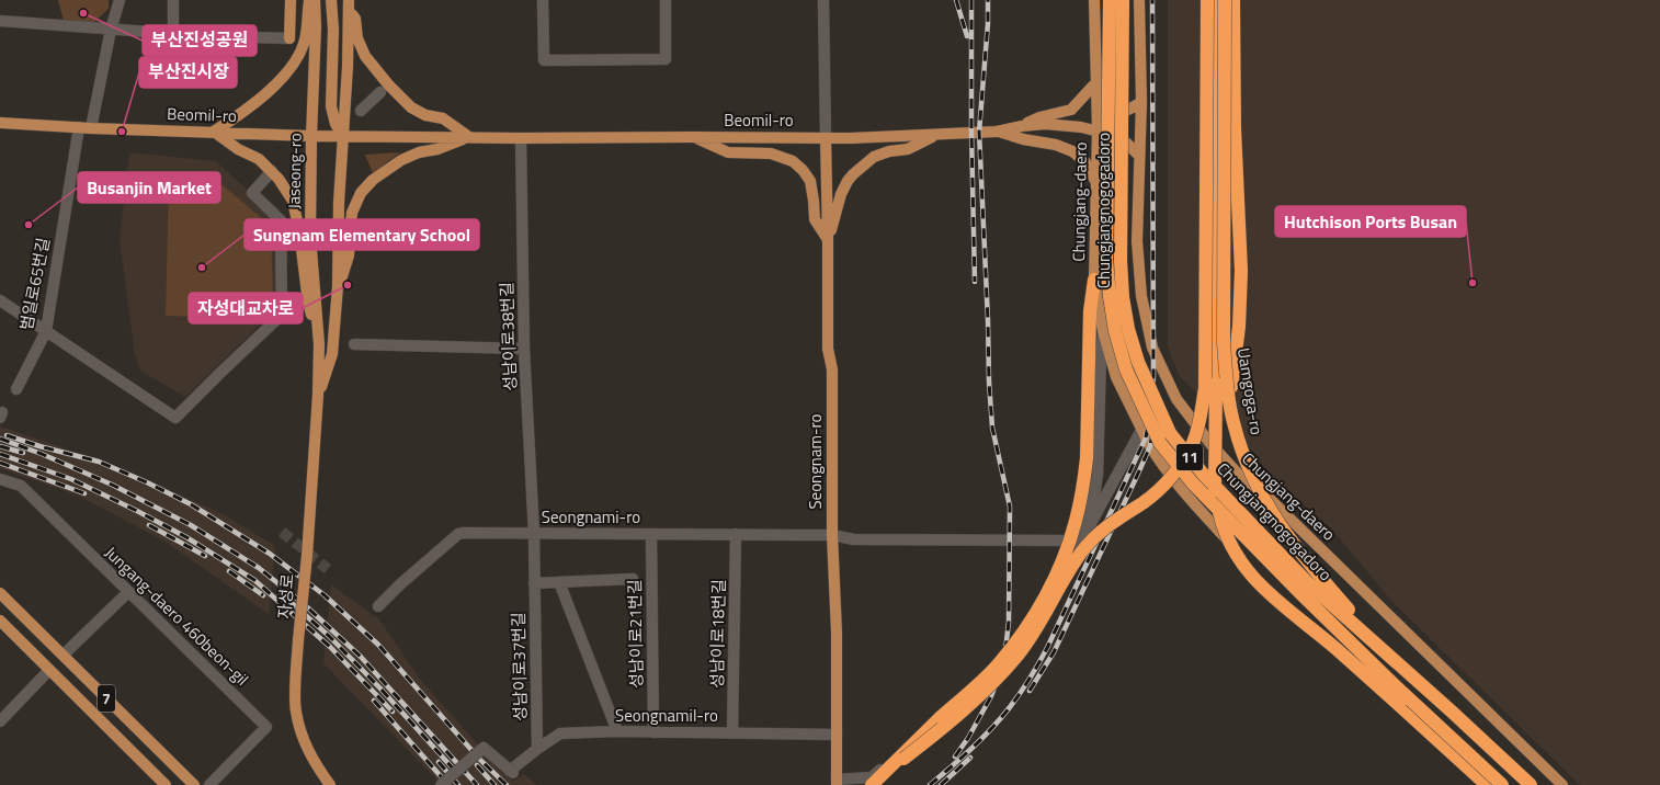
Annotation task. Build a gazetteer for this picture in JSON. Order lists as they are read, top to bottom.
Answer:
{
  "streets": {
    "highway": ["Chungjangnogogadoro", "Uamgoga-ro", "11"],
    "main road": [
      "Beomil-ro",
      "Jaseong-ro",
      "Chungjang-daero",
      "Seongnam-ro",
      "자성로",
      "7"
    ],
    "street": [
      "범일로65번길",
      "성남이로38번길",
      "Seongnami-ro",
      "Jungang-daero 460beon-gil",
      "성남이로21번길",
      "성남이로18번길",
      "성남이로37번길",
      "Seongnamil-ro"
    ]
  },
  "crossings": [
    ["Beomil-ro", "Jaseong-ro"],
    ["Beomil-ro", "범일로65번길"],
    ["Beomil-ro", "성남이로38번길"],
    ["Beomil-ro", "Seongnam-ro"],
    ["Jaseong-ro", "자성로"],
    ["Chungjangnogogadoro", "Uamgoga-ro"],
    ["성남이로38번길", "Seongnami-ro"],
    ["성남이로38번길", "성남이로37번길"],
    ["Seongnam-ro", "Seongnami-ro"],
    ["Seongnam-ro", "Seongnamil-ro"],
    ["Seongnami-ro", "성남이로21번길"],
    ["Seongnami-ro", "성남이로18번길"],
    ["Seongnami-ro", "성남이로37번길"],
    ["성남이로21번길", "Seongnamil-ro"],
    ["성남이로18번길", "Seongnamil-ro"],
    ["성남이로37번길", "Seongnamil-ro"]
  ],
  "places": [
    "부산진성공원",
    "부산진시장",
    "Busanjin Market",
    "Sungnam Elementary School",
    "Hutchison Ports Busan",
    "자성대교차로"
  ]
}
